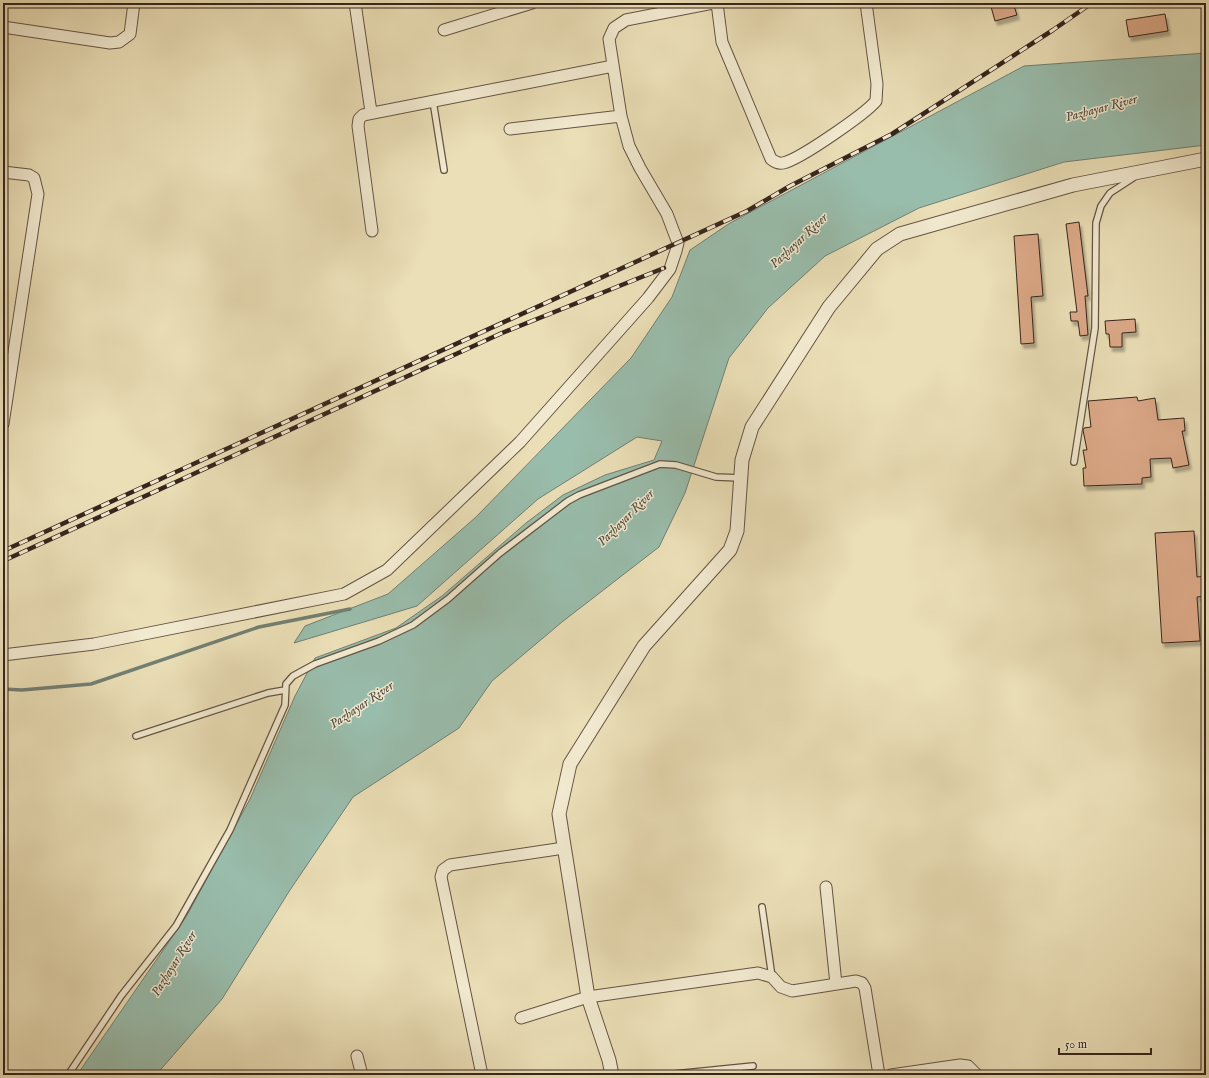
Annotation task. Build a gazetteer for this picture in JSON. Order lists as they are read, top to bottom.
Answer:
{
  "water": ["Pazhayar River"],
  "scale_bar": "50 m"
}
